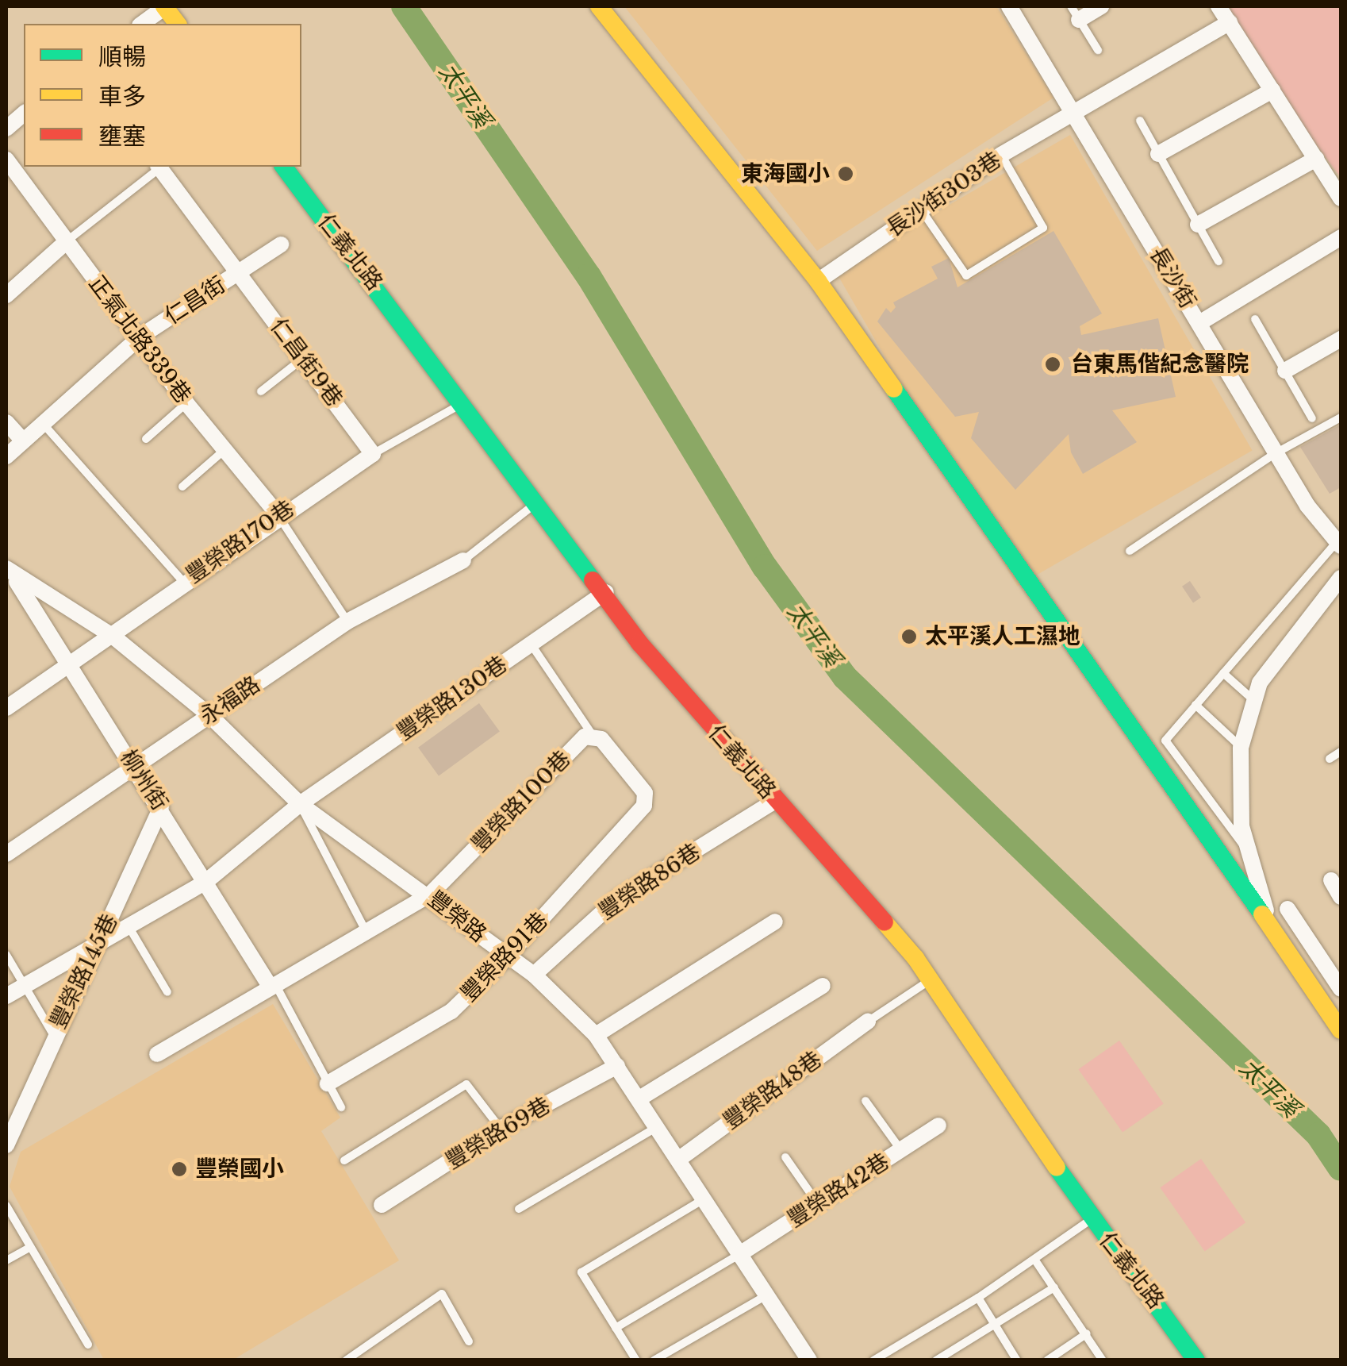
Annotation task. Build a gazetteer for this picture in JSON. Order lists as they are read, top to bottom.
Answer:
{
  "streets": {
    "street": [
      "長沙街303巷",
      "仁義北路",
      "長沙街",
      "仁昌街",
      "正氣北路339巷",
      "仁昌街9巷",
      "豐榮路170巷",
      "豐榮路130巷",
      "永福路",
      "柳州街",
      "豐榮路100巷",
      "豐榮路86巷",
      "豐榮路",
      "豐榮路91巷",
      "豐榮路145巷",
      "豐榮路48巷",
      "豐榮路69巷",
      "豐榮路42巷"
    ]
  },
  "crossings": [
    ["長沙街303巷", "長沙街"],
    ["仁義北路", "豐榮路130巷"],
    ["仁義北路", "豐榮路86巷"],
    ["仁昌街", "正氣北路339巷"],
    ["仁昌街", "仁昌街9巷"],
    ["正氣北路339巷", "豐榮路170巷"],
    ["仁昌街9巷", "豐榮路170巷"],
    ["豐榮路170巷", "柳州街"],
    ["豐榮路170巷", "豐榮路"],
    ["豐榮路130巷", "柳州街"],
    ["豐榮路130巷", "豐榮路"],
    ["豐榮路130巷", "豐榮路145巷"],
    ["永福路", "柳州街"],
    ["永福路", "豐榮路"],
    ["柳州街", "豐榮路100巷"],
    ["柳州街", "豐榮路"],
    ["柳州街", "豐榮路145巷"],
    ["豐榮路100巷", "豐榮路"],
    ["豐榮路100巷", "豐榮路91巷"],
    ["豐榮路86巷", "豐榮路"],
    ["豐榮路", "豐榮路91巷"],
    ["豐榮路", "豐榮路48巷"],
    ["豐榮路", "豐榮路69巷"],
    ["豐榮路", "豐榮路42巷"]
  ],
  "water": ["太平溪"],
  "places": [
    "東海國小",
    "台東馬偕紀念醫院",
    "太平溪人工濕地",
    "豐榮國小"
  ],
  "legend": ["順暢", "車多", "壅塞"]
}
